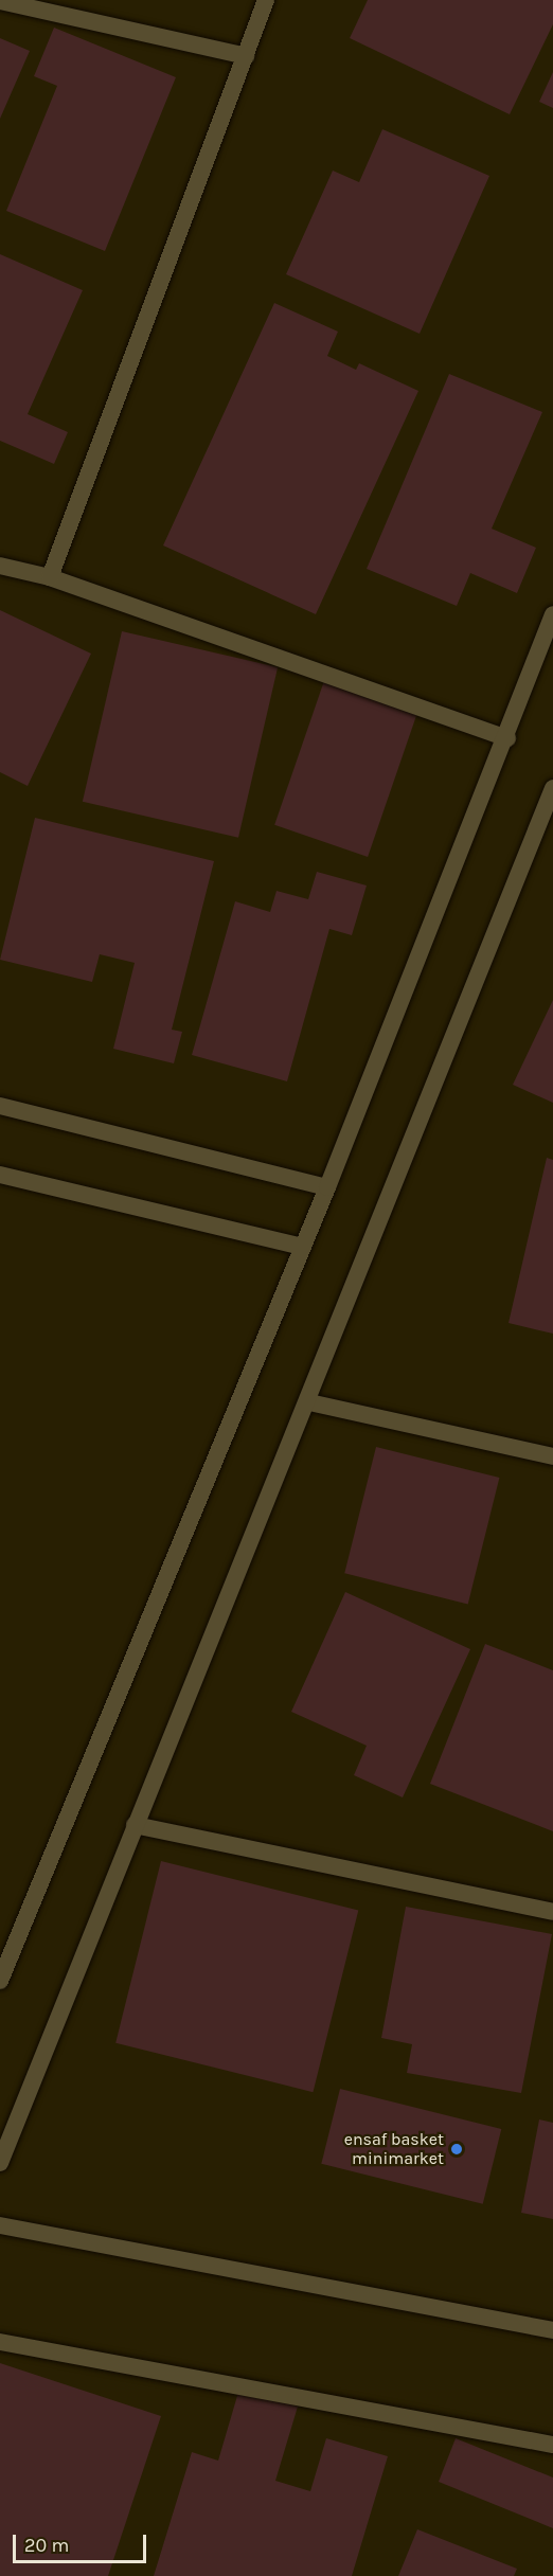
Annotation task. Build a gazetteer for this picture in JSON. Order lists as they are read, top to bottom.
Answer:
{
  "places": ["ensaf basket minimarket"],
  "scale_bar": "20 m"
}
